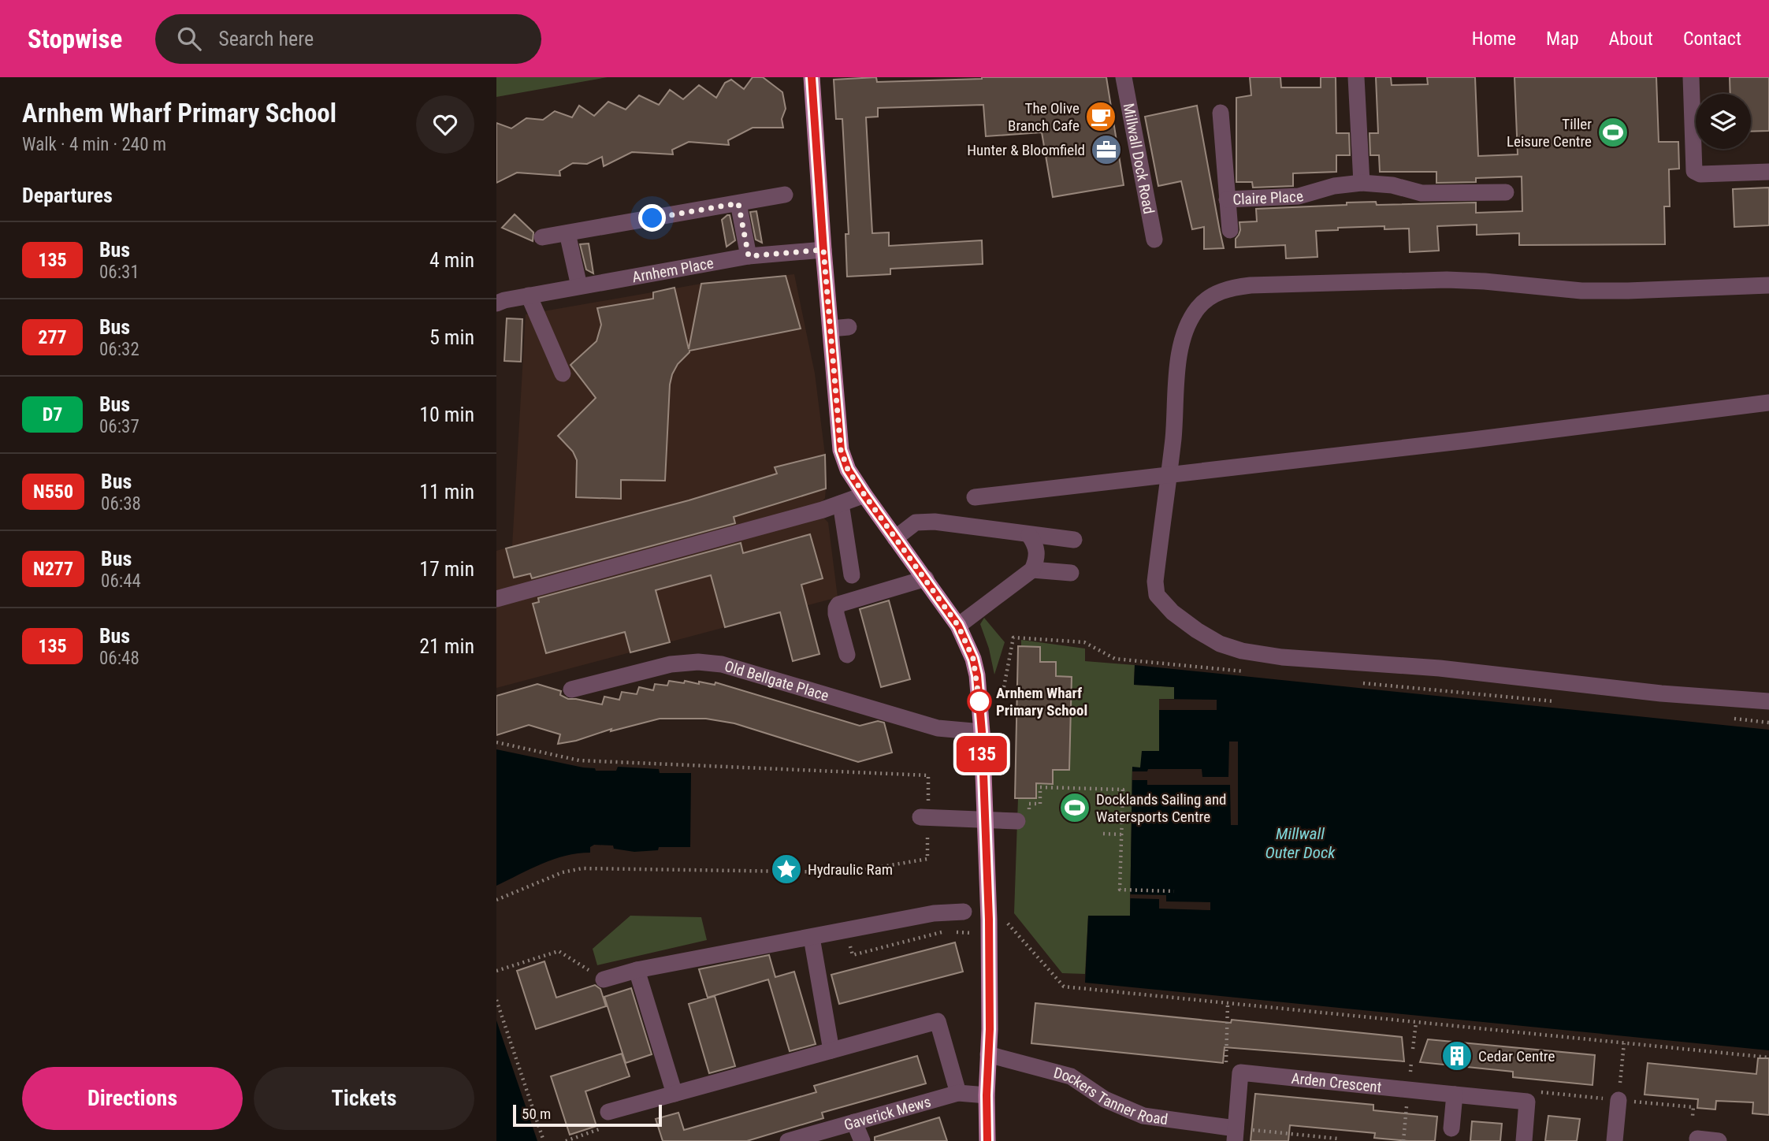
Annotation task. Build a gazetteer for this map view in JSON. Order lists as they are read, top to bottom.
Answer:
{
  "streets": {
    "street": [
      "Millwall Dock Road",
      "Claire Place",
      "Arnhem Place",
      "Old Bellgate Place",
      "Arden Crescent",
      "Dockers Tanner Road",
      "Gaverick Mews"
    ]
  },
  "water": ["Millwall Outer Dock"],
  "places": {
    "cafe": ["The Olive Branch Cafe"],
    "sports": ["Tiller Leisure Centre", "Docklands Sailing and Watersports Centre"],
    "office": ["Hunter & Bloomfield"],
    "other": ["Arnhem Wharf Primary School"],
    "place": ["Hydraulic Ram"],
    "building": ["Cedar Centre"]
  },
  "lines": ["bus line 135"],
  "scale_bar": "50 m",
  "page": {
    "header": "Stopwise",
    "search": "Search here",
    "nav": [
      "Home",
      "Map",
      "About",
      "Contact"
    ],
    "heading": [
      ["Arnhem Wharf Primary School", "Walk · 4 min · 240 m"],
      "Departures"
    ],
    "on_map": "135",
    "list": [
      {
        "mark": "135",
        "name": "Bus",
        "note": "06:31",
        "value": "4 min"
      },
      {
        "mark": "277",
        "name": "Bus",
        "note": "06:32",
        "value": "5 min"
      },
      {
        "mark": "D7",
        "name": "Bus",
        "note": "06:37",
        "value": "10 min"
      },
      {
        "mark": "N550",
        "name": "Bus",
        "note": "06:38",
        "value": "11 min"
      },
      {
        "mark": "N277",
        "name": "Bus",
        "note": "06:44",
        "value": "17 min"
      },
      {
        "mark": "135",
        "name": "Bus",
        "note": "06:48",
        "value": "21 min"
      }
    ],
    "buttons": ["Directions", "Tickets"],
    "scale": "50 m"
  }
}
